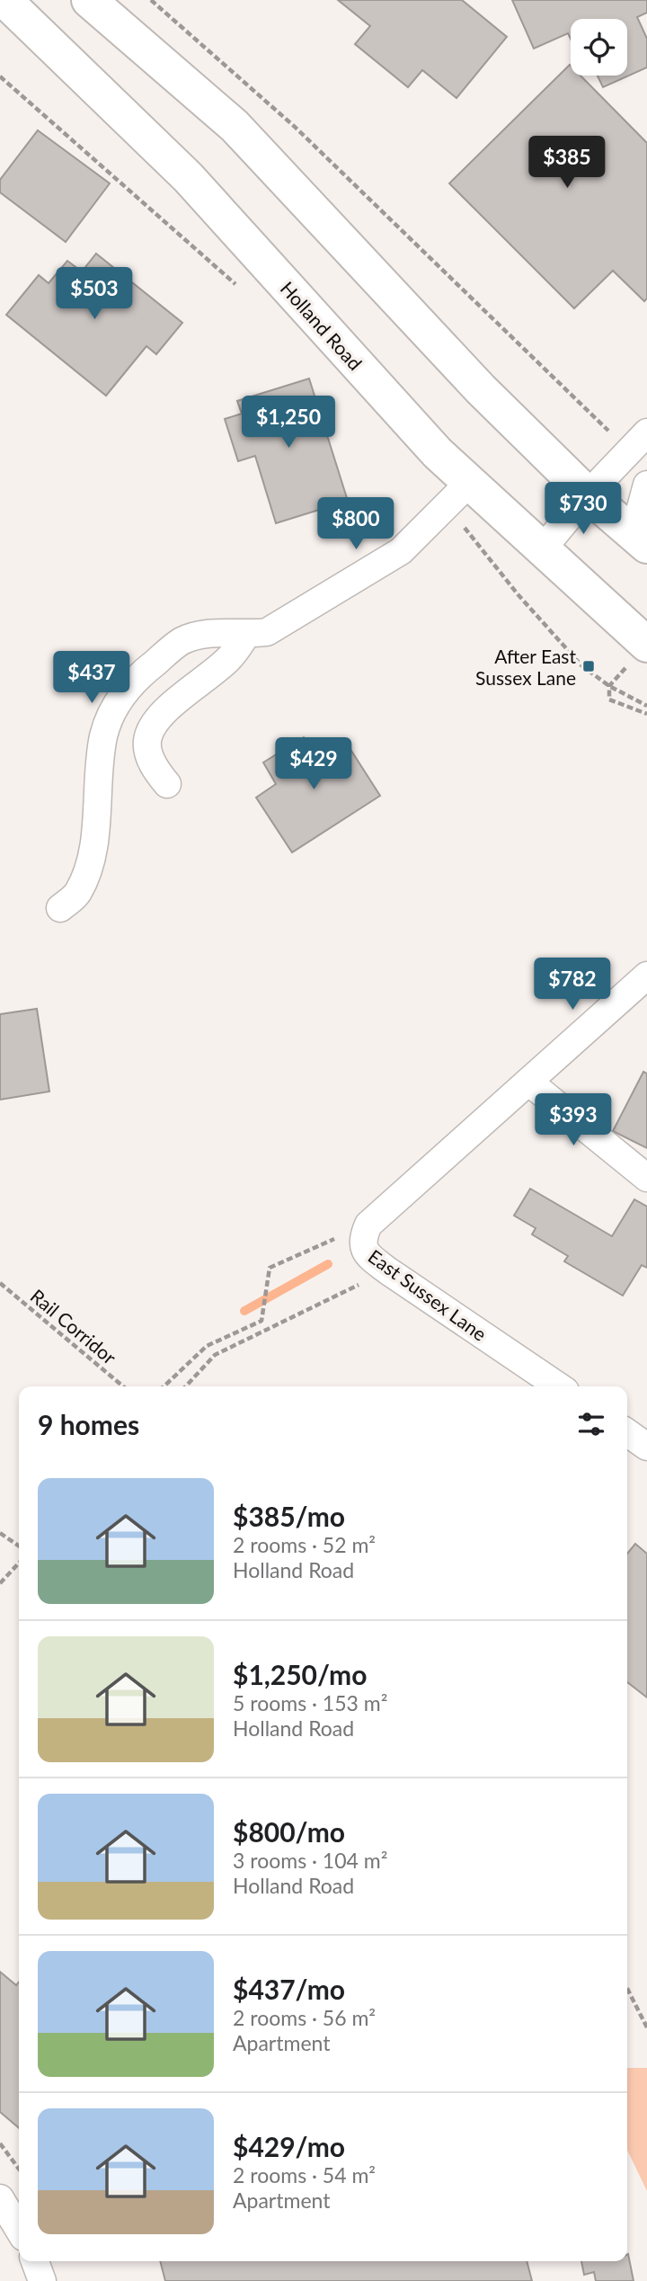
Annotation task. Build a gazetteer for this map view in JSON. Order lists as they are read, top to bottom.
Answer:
{
  "streets": {
    "main road": ["Holland Road"],
    "street": ["East Sussex Lane"],
    "path": ["Rail Corridor"]
  },
  "places": {
    "transit": ["After East Sussex Lane"]
  },
  "page": {
    "price": [
      "$385",
      "$503",
      "$1,250",
      "$730",
      "$800",
      "$437",
      "$429",
      "$782",
      "$393"
    ],
    "heading": "9 homes",
    "list": [
      {
        "name": "$385/mo",
        "note": "2 rooms · 52 m² · Holland Road"
      },
      {
        "name": "$1,250/mo",
        "note": "5 rooms · 153 m² · Holland Road"
      },
      {
        "name": "$800/mo",
        "note": "3 rooms · 104 m² · Holland Road"
      },
      {
        "name": "$437/mo",
        "note": "2 rooms · 56 m² · Apartment"
      },
      {
        "name": "$429/mo",
        "note": "2 rooms · 54 m² · Apartment"
      }
    ]
  }
}
